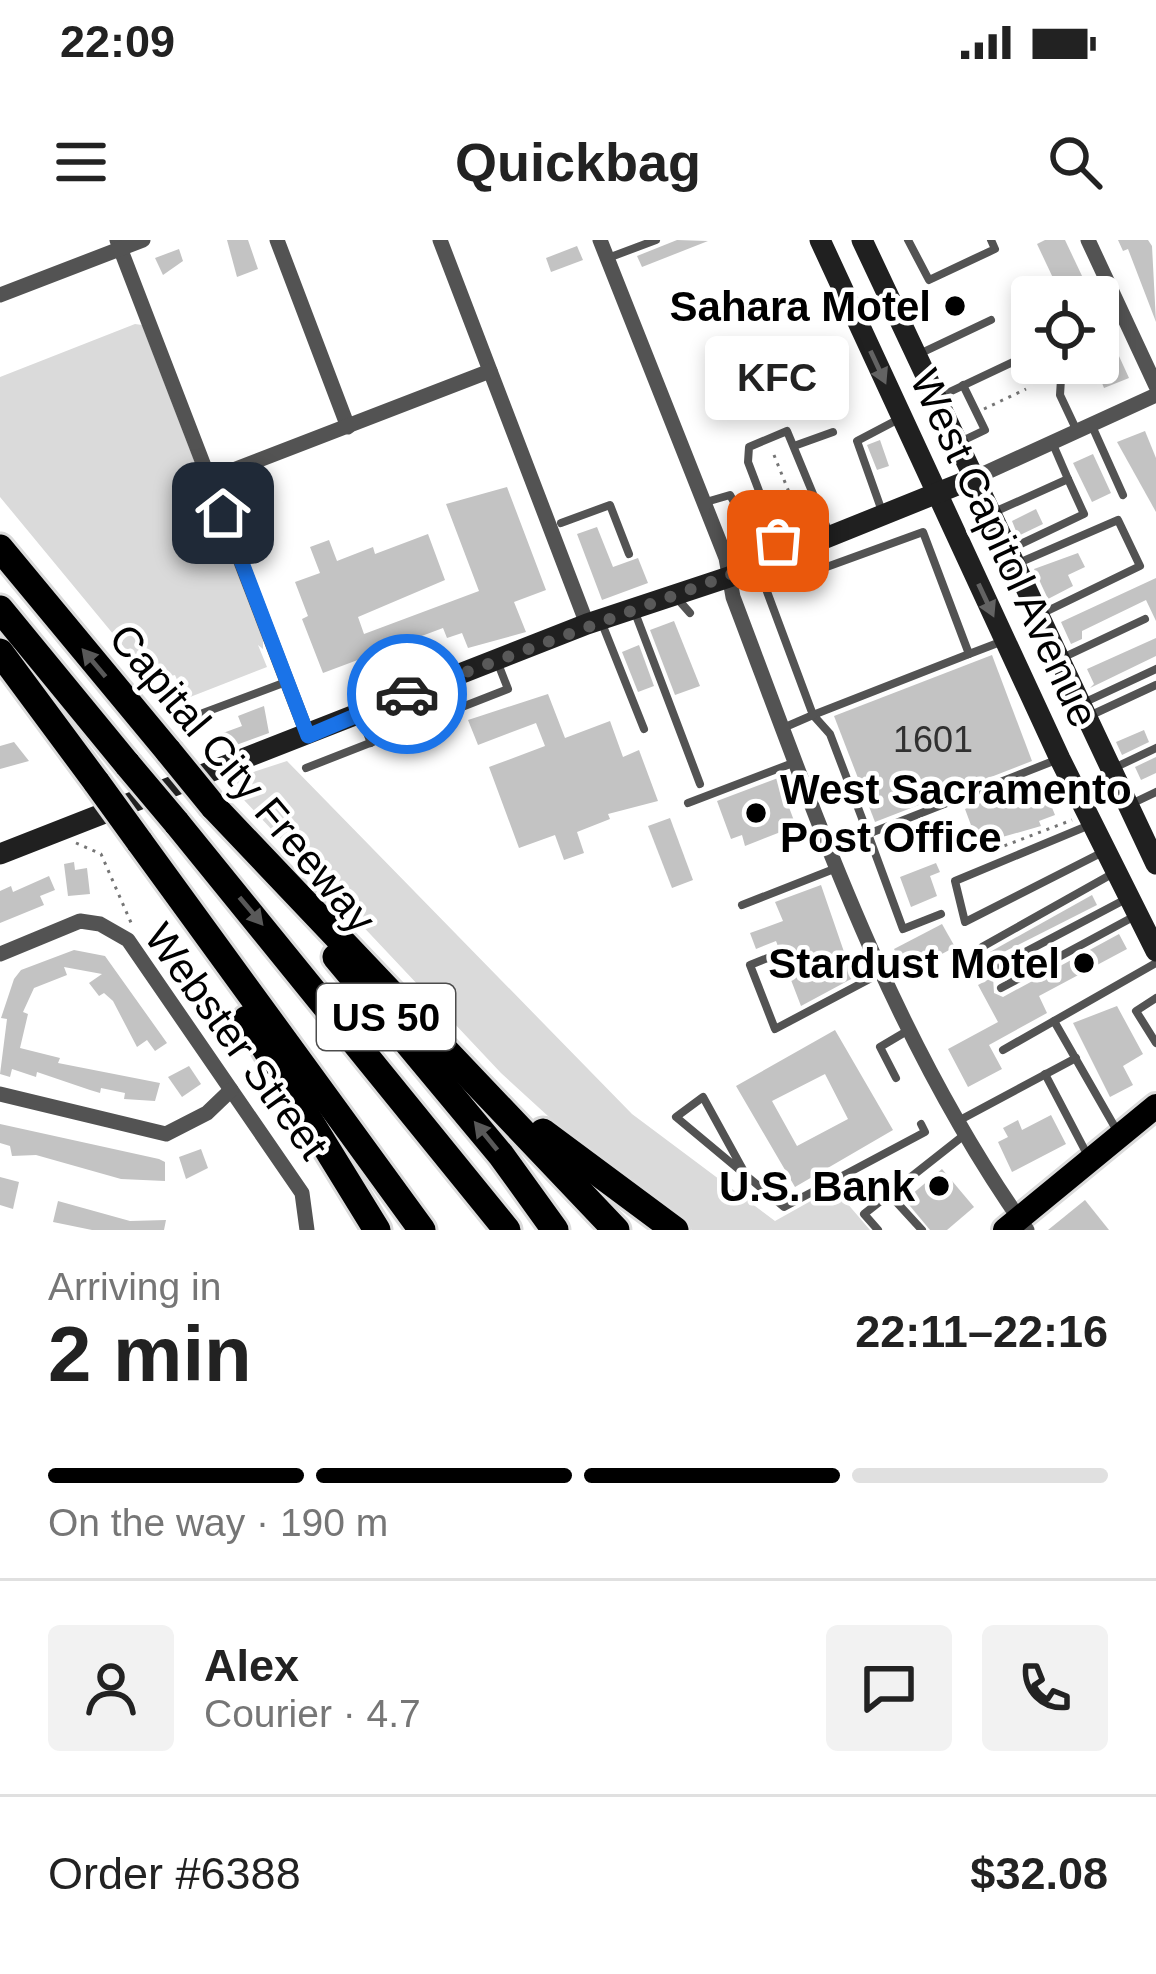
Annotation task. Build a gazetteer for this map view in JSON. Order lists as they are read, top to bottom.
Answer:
{
  "streets": {
    "highway": ["Capital City Freeway", "US 50"],
    "main road": ["West Capitol Avenue"],
    "street": ["Webster Street"]
  },
  "places": [
    "Sahara Motel",
    "KFC",
    "West Sacramento Post Office",
    "Stardust Motel",
    "U.S. Bank"
  ],
  "house_numbers": ["1601"],
  "page": {
    "status": "22:09",
    "header": "Quickbag",
    "bubble": "KFC",
    "heading": ["2 min", "Arriving in", "22:11–22:16"],
    "panel": [
      "Alex",
      "Courier · 4.7",
      "Order #6388",
      "$32.08"
    ],
    "bar": "On the way · 190 m"
  }
}
